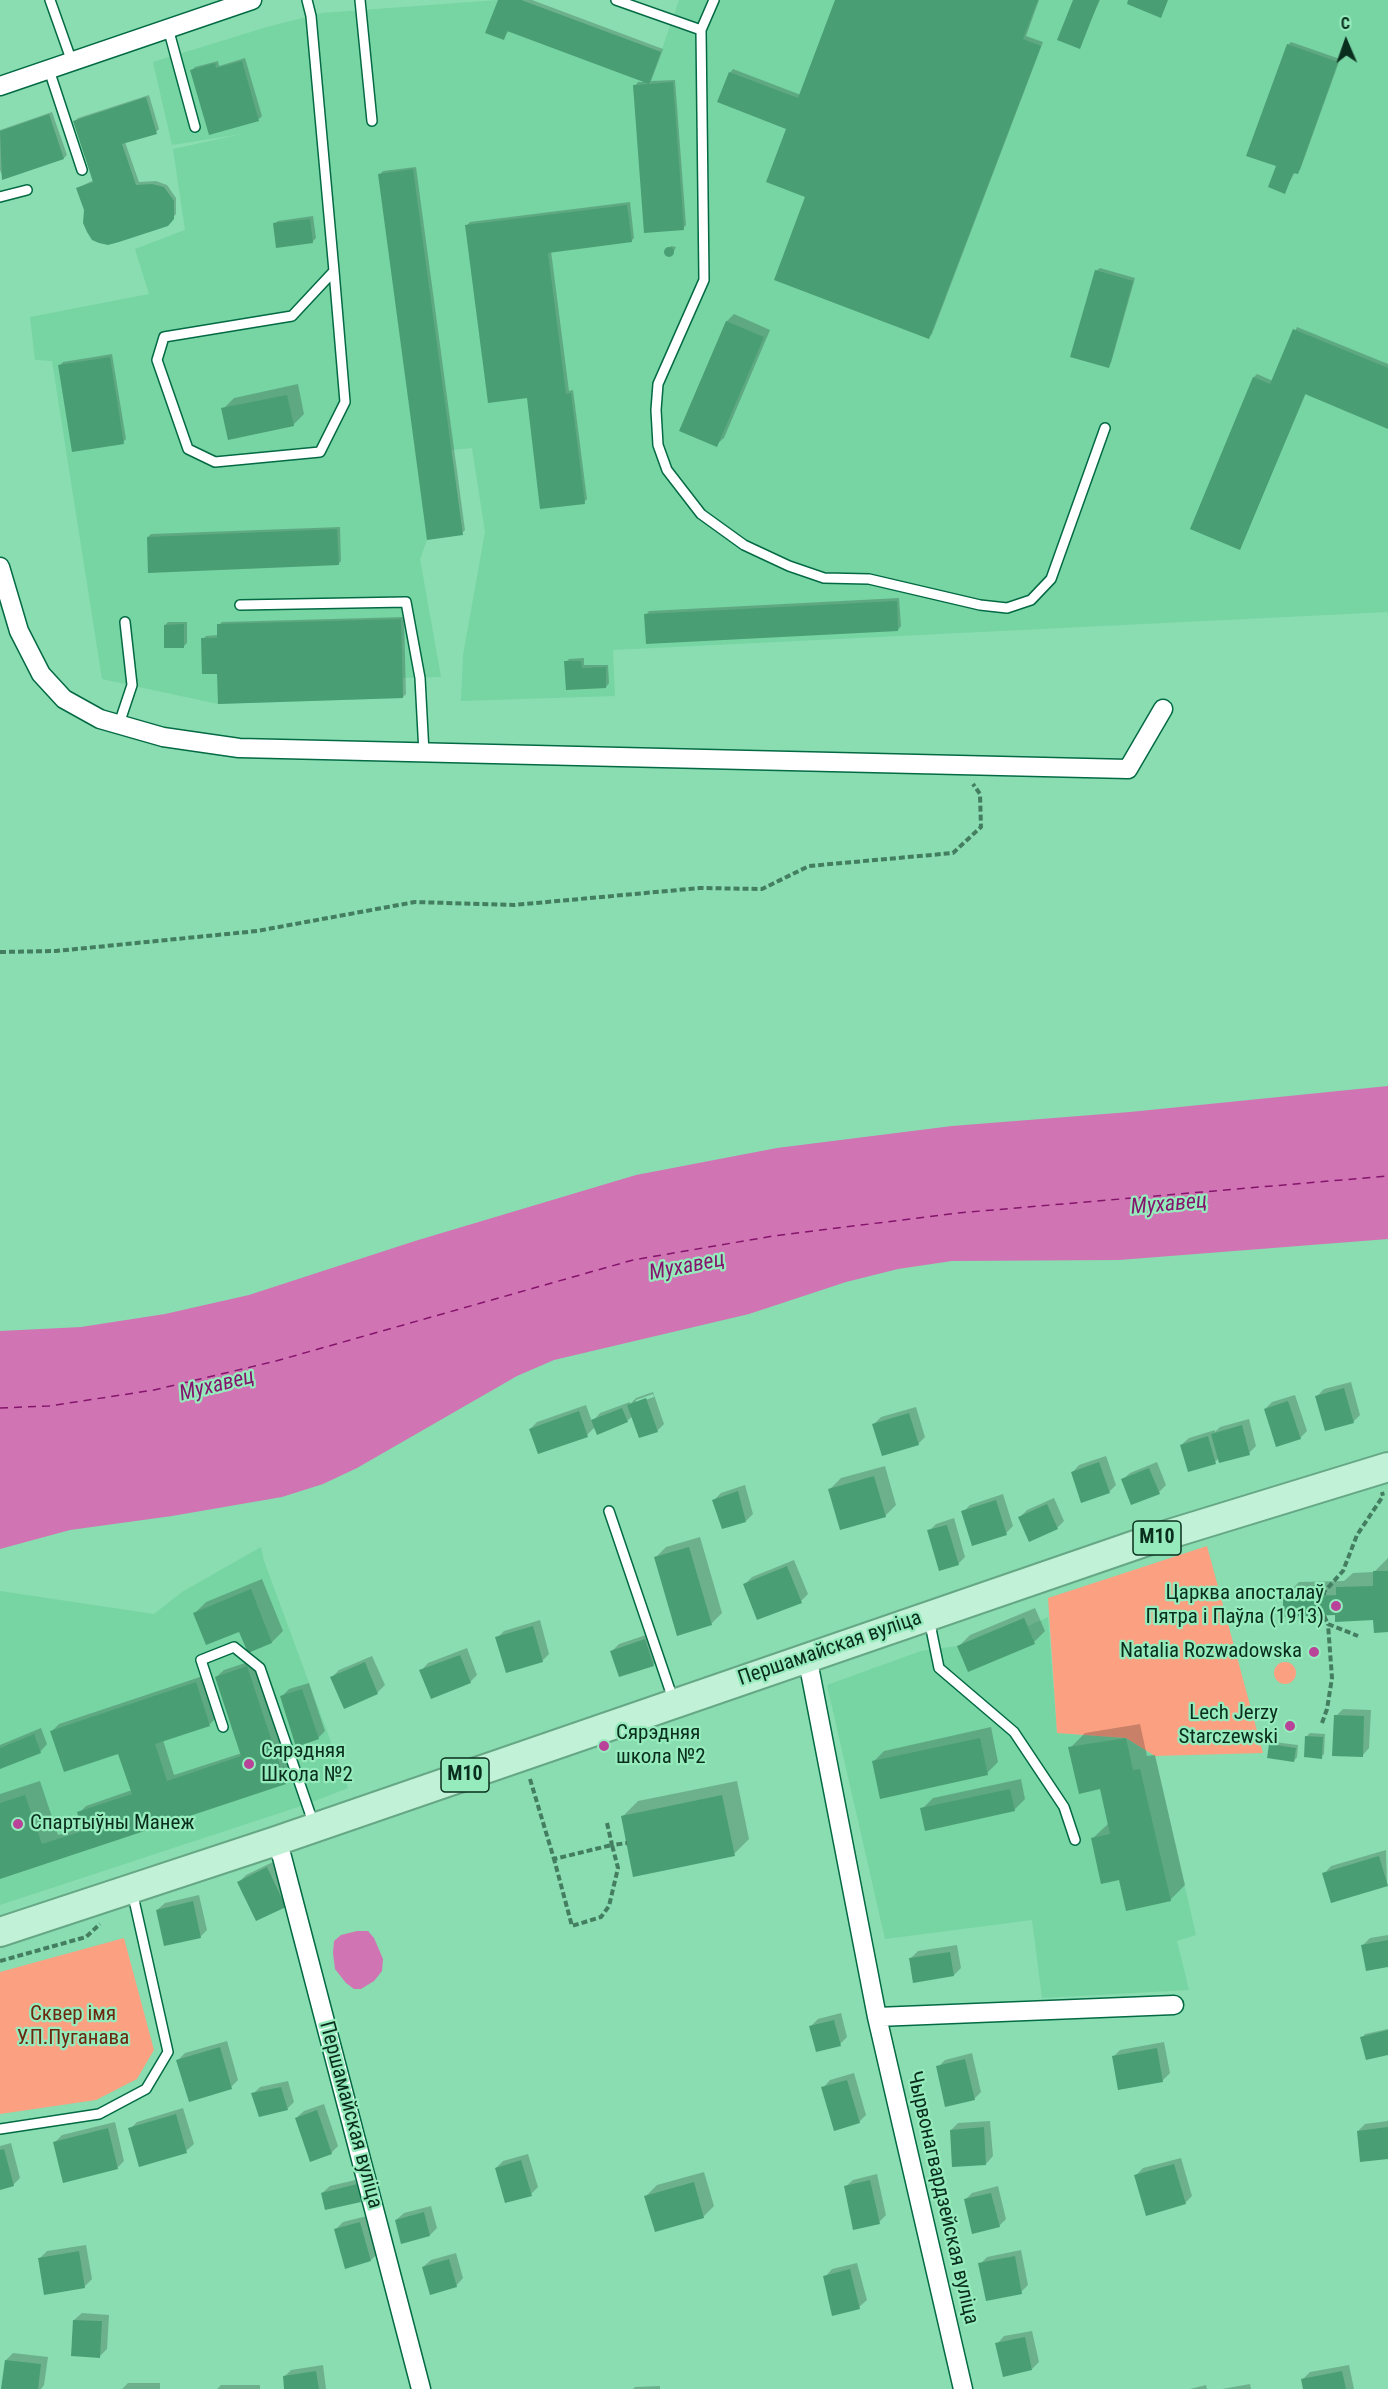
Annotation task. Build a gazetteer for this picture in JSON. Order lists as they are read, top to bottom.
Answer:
{
  "streets": {
    "main road": ["М10", "Першамайская вуліца"],
    "street": ["Чырвонагвардзейская вуліца"]
  },
  "crossings": [
    ["Першамайская вуліца", "Чырвонагвардзейская вуліца"]
  ],
  "water": ["Мухавец"],
  "parks": ["Сквер імя У.П.Пуганава"],
  "places": [
    "Царква апосталаў Пятра і Паўла (1913)",
    "Natalia Rozwadowska",
    "Lech Jerzy Starczewski",
    "Сярэдняя школа №2",
    "Сярэдняя Школа №2",
    "Спартыўны Манеж"
  ],
  "north": "top"
}
